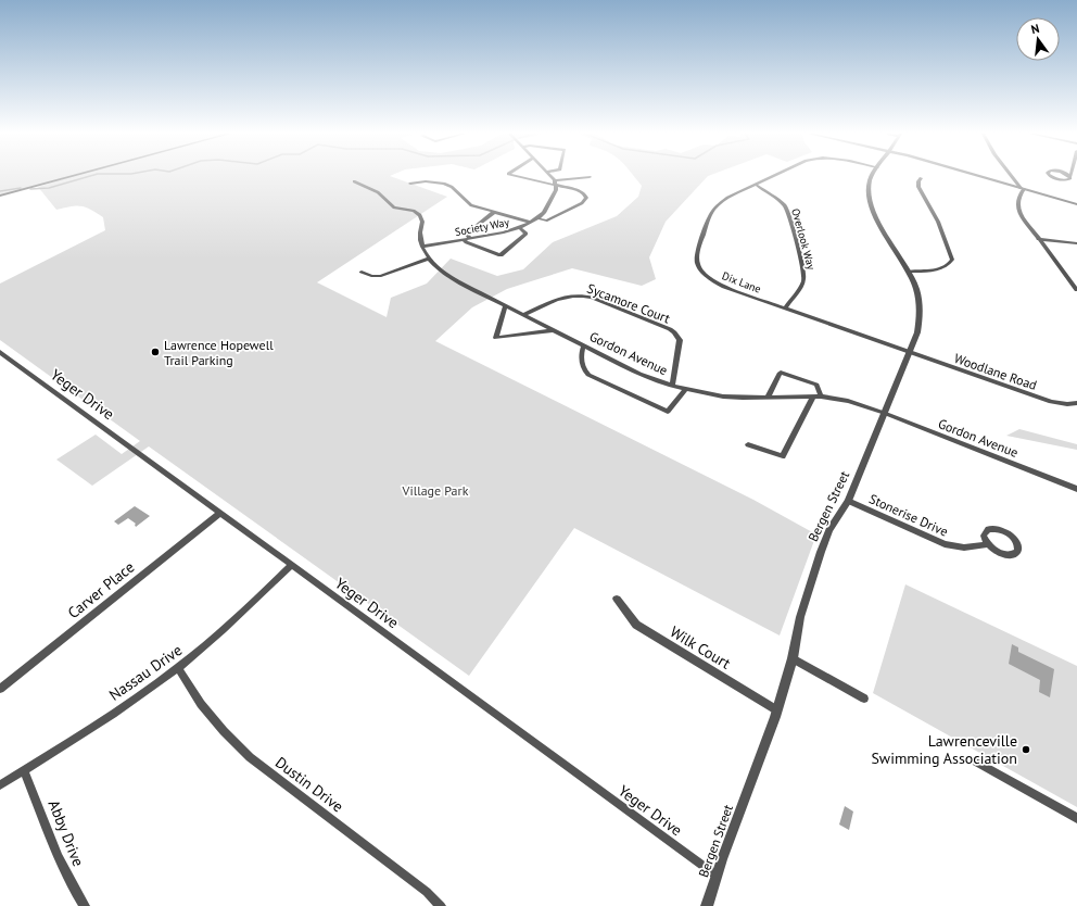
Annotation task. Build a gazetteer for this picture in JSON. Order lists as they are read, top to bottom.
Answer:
{
  "streets": {
    "street": [
      "Society Way",
      "Overlook Way",
      "Dix Lane",
      "Sycamore Court",
      "Gordon Avenue",
      "Woodlane Road",
      "Yeger Drive",
      "Bergen Street",
      "Stonerise Drive",
      "Carver Place",
      "Wilk Court",
      "Nassau Drive",
      "Dustin Drive",
      "Abby Drive"
    ]
  },
  "crossings": [
    ["Society Way", "Gordon Avenue"],
    ["Overlook Way", "Dix Lane"],
    ["Dix Lane", "Woodlane Road"],
    ["Dix Lane", "Bergen Street"],
    ["Sycamore Court", "Gordon Avenue"],
    ["Gordon Avenue", "Bergen Street"],
    ["Woodlane Road", "Bergen Street"],
    ["Yeger Drive", "Bergen Street"],
    ["Yeger Drive", "Carver Place"],
    ["Yeger Drive", "Nassau Drive"],
    ["Bergen Street", "Stonerise Drive"],
    ["Bergen Street", "Wilk Court"],
    ["Nassau Drive", "Dustin Drive"],
    ["Nassau Drive", "Abby Drive"]
  ],
  "parks": ["Village Park"],
  "places": ["Lawrence Hopewell Trail Parking", "Lawrenceville Swimming Association"],
  "north": "top"
}
